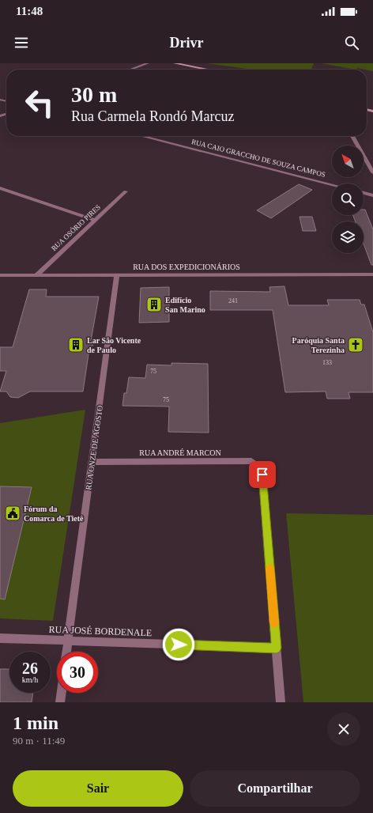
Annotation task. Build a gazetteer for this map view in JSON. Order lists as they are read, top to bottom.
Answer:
{
  "streets": {
    "street": [
      "RUA CAIO GRACCHO DE SOUZA CAMPOS",
      "RUA OSÓRIO PIRES",
      "RUA DOS EXPEDICIONÁRIOS",
      "RUA ONZE DE AGOSTO",
      "RUA ANDRÉ MARCON",
      "RUA JOSÉ BORDENALE"
    ]
  },
  "crossings": [
    ["RUA OSÓRIO PIRES", "RUA DOS EXPEDICIONÁRIOS"],
    ["RUA DOS EXPEDICIONÁRIOS", "RUA ONZE DE AGOSTO"],
    ["RUA ONZE DE AGOSTO", "RUA ANDRÉ MARCON"],
    ["RUA ONZE DE AGOSTO", "RUA JOSÉ BORDENALE"],
    ["RUA ANDRÉ MARCON", "RUA JOSÉ BORDENALE"]
  ],
  "places": {
    "building": ["Edifício San Marino", "Lar São Vicente de Paulo"],
    "church": ["Paróquia Santa Terezinha"],
    "public building": ["Fórum da Comarca de Tietê"]
  },
  "house_numbers": [
    "241",
    "133",
    "75",
    "75"
  ],
  "north": "top left",
  "page": {
    "status": "11:48",
    "header": "Drivr",
    "turn": ["30 m", "Rua Carmela Rondó Marcuz"],
    "speed": "26 km/h",
    "limit": "30",
    "heading": ["1 min", "90 m · 11:49"],
    "buttons": ["Sair", "Compartilhar"]
  }
}
